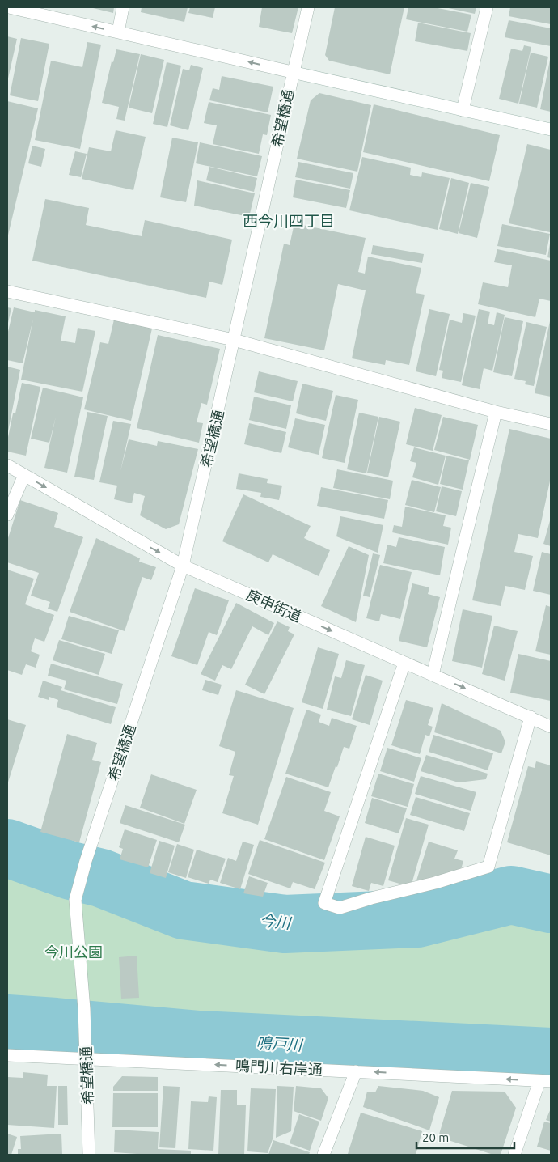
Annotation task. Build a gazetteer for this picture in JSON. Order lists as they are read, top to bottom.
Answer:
{
  "streets": {
    "street": ["希望橋通", "庚申街道", "鳴門川右岸通"]
  },
  "crossings": [
    ["希望橋通", "庚申街道"],
    ["希望橋通", "鳴門川右岸通"]
  ],
  "one_way": ["庚申街道", "鳴門川右岸通"],
  "districts": ["西今川四丁目"],
  "water": ["今川", "鳴戸川"],
  "parks": ["今川公園"],
  "scale_bar": "20 m"
}
